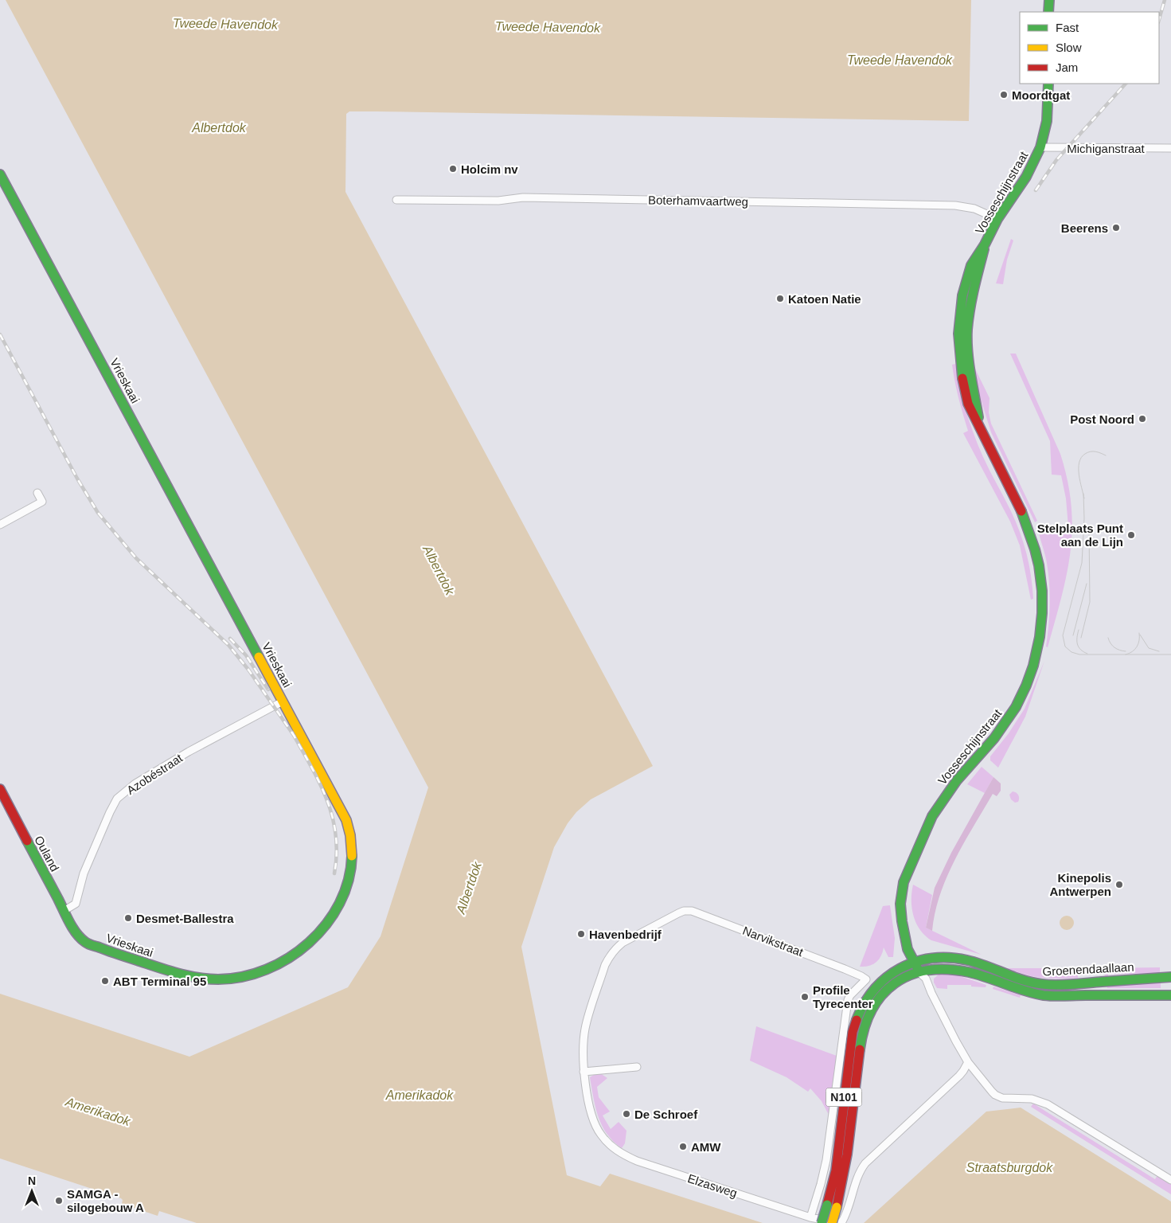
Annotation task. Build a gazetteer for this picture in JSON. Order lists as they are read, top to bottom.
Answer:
{
  "streets": {
    "street": [
      "Michiganstraat",
      "Vosseschijnstraat",
      "Boterhamvaartweg",
      "Vrieskaai",
      "Azobéstraat",
      "Ouland",
      "Narvikstraat",
      "Groenendaallaan",
      "N101",
      "Elzasweg"
    ]
  },
  "crossings": [
    ["Michiganstraat", "Vosseschijnstraat"],
    ["Vosseschijnstraat", "Boterhamvaartweg"],
    ["Vosseschijnstraat", "Groenendaallaan"],
    ["Vosseschijnstraat", "N101"],
    ["Vosseschijnstraat", "Elzasweg"],
    ["Vrieskaai", "Azobéstraat"],
    ["Vrieskaai", "Ouland"],
    ["Azobéstraat", "Ouland"],
    ["Narvikstraat", "Elzasweg"],
    ["Groenendaallaan", "N101"]
  ],
  "water": [
    "Tweede Havendok",
    "Albertdok",
    "Amerikadok",
    "Straatsburgdok"
  ],
  "places": [
    "Moordtgat",
    "Holcim nv",
    "Beerens",
    "Katoen Natie",
    "Post Noord",
    "Stelplaats Punt aan de Lijn",
    "Kinepolis Antwerpen",
    "Desmet-Ballestra",
    "Havenbedrijf",
    "ABT Terminal 95",
    "Profile Tyrecenter",
    "De Schroef",
    "AMW",
    "SAMGA - silogebouw A"
  ],
  "legend": ["Fast", "Slow", "Jam"],
  "north": "top"
}
